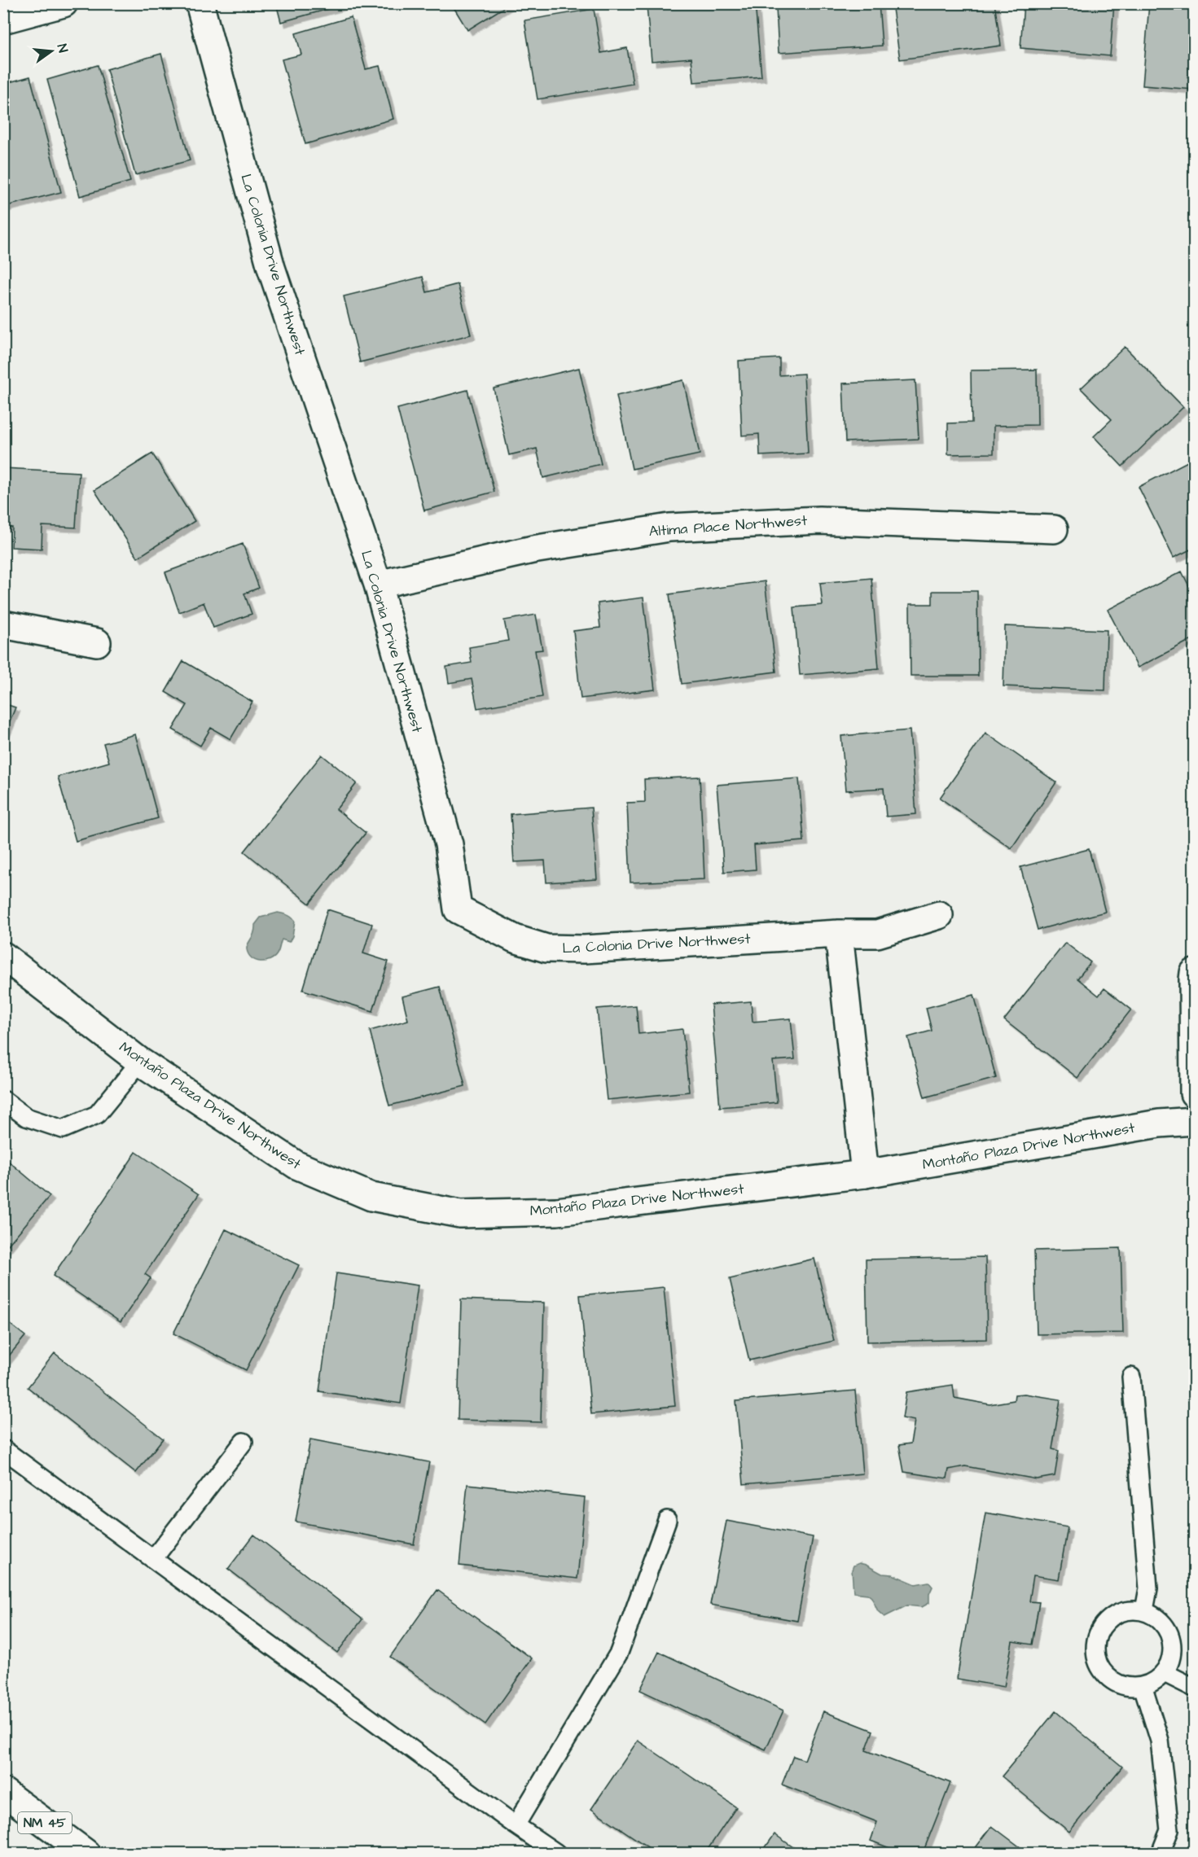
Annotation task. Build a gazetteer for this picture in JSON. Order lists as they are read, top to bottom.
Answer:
{
  "streets": {
    "street": [
      "La Colonia Drive Northwest",
      "Altima Place Northwest",
      "Montaño Plaza Drive Northwest",
      "NM 45"
    ]
  },
  "crossings": [
    ["La Colonia Drive Northwest", "Altima Place Northwest"]
  ],
  "north": "right"
}
